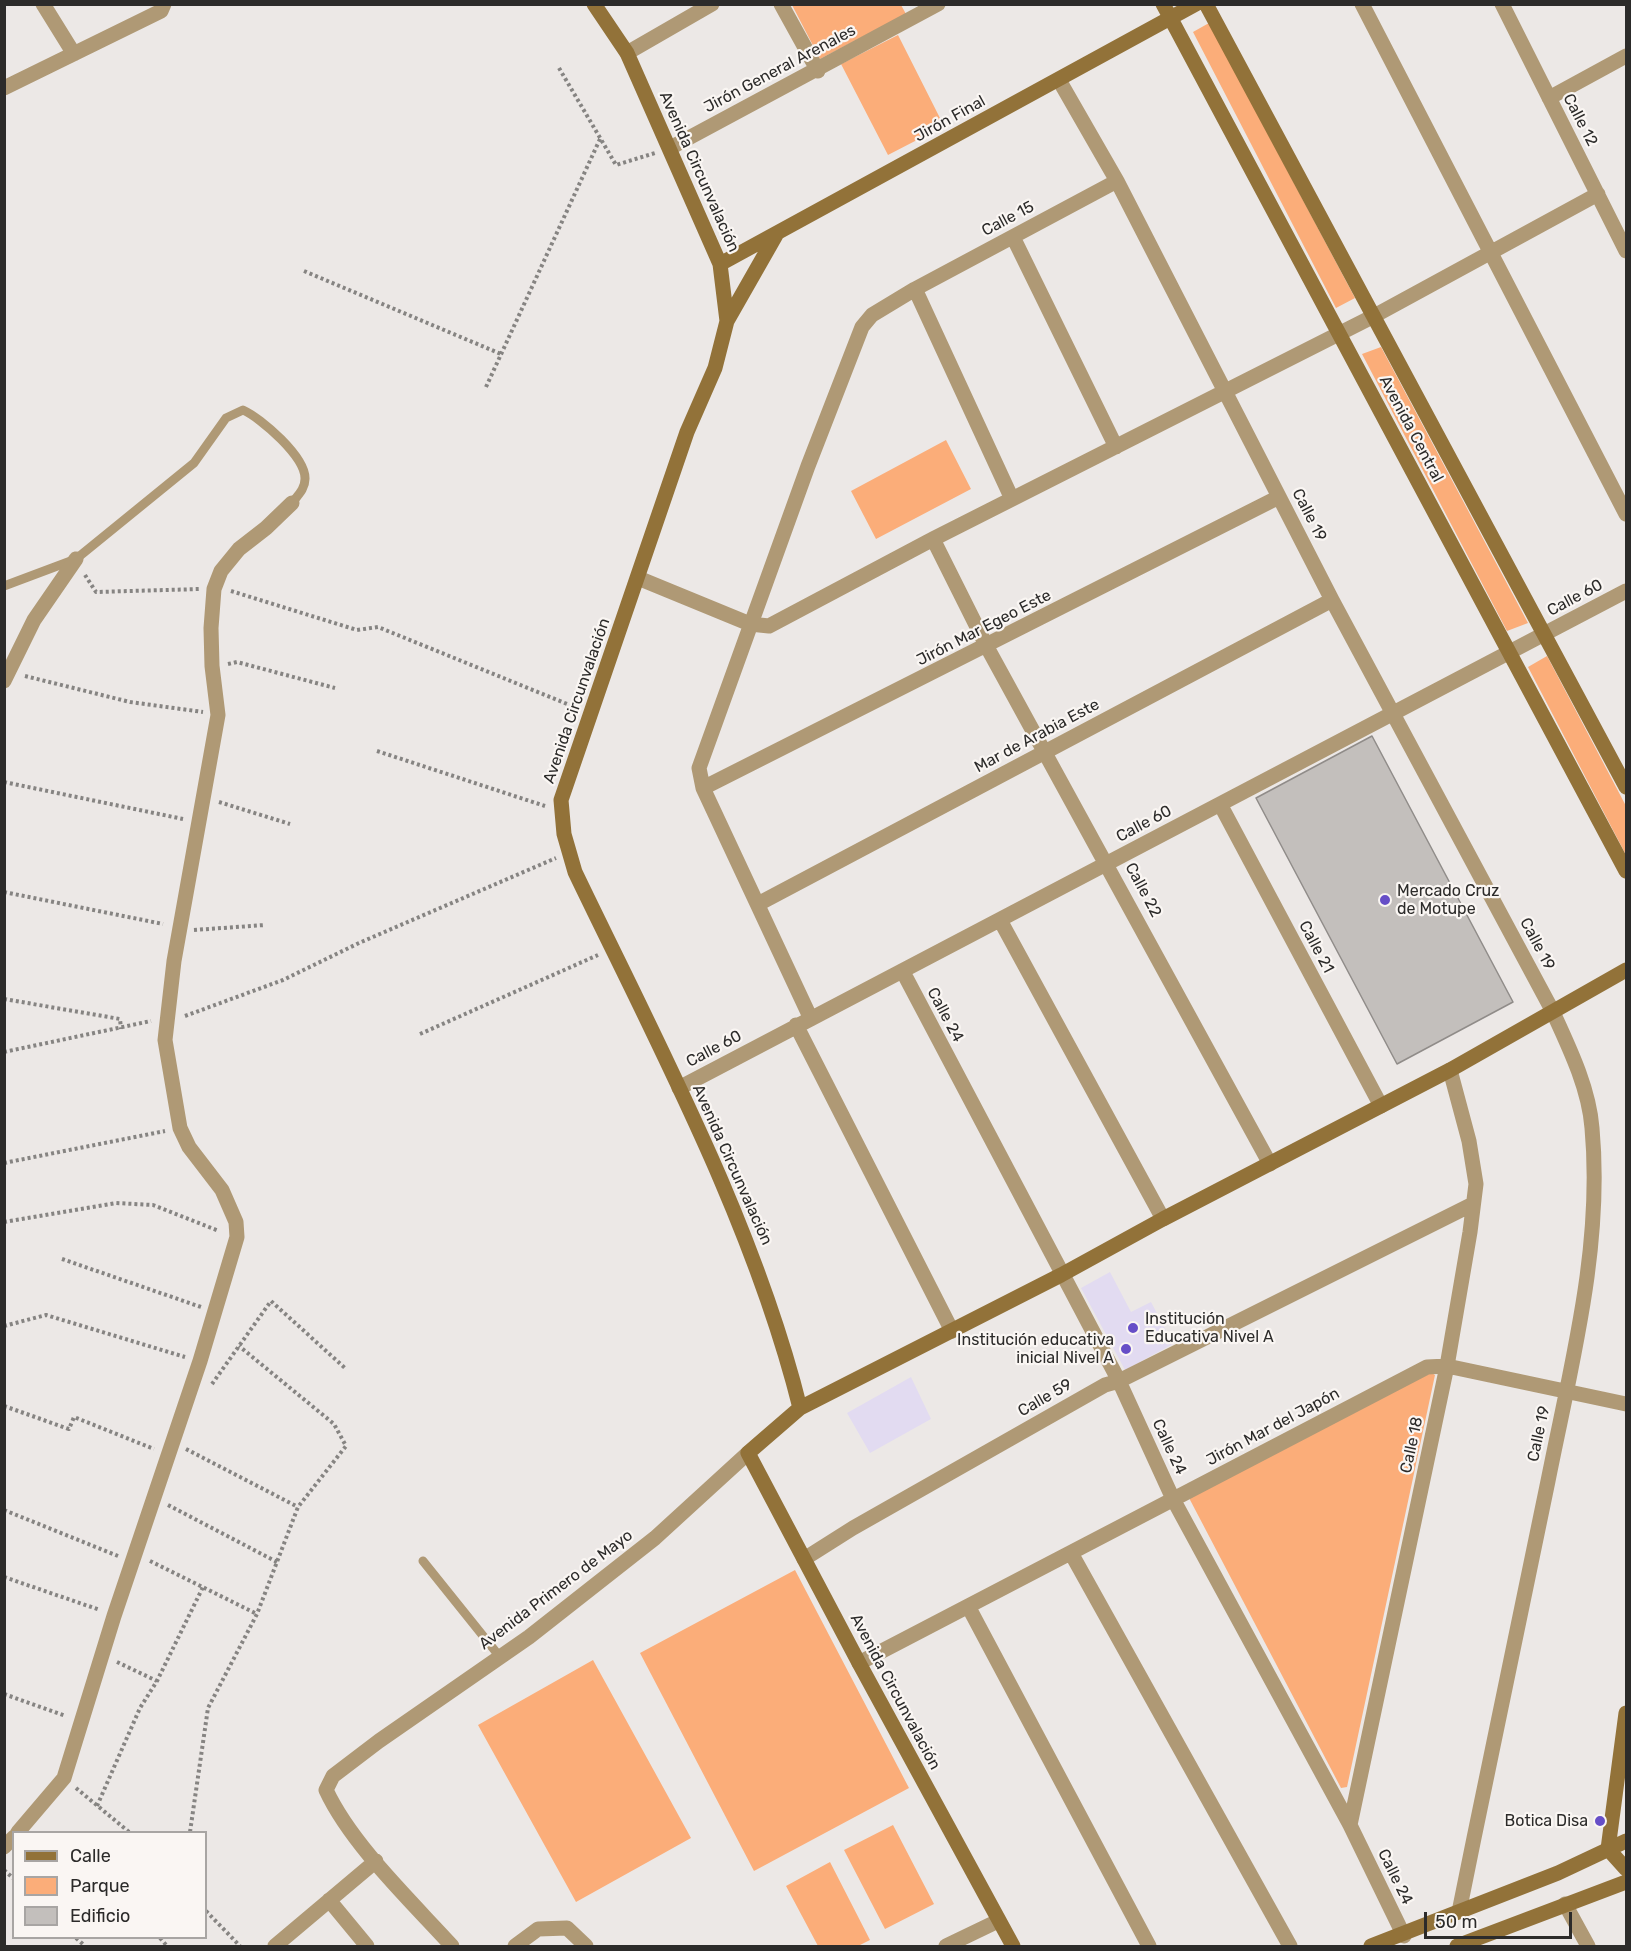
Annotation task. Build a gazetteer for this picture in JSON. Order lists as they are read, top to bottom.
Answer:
{
  "streets": {
    "street": [
      "Jirón General Arenales",
      "Jirón Final",
      "Calle 12",
      "Avenida Circunvalación",
      "Calle 15",
      "Avenida Central",
      "Calle 19",
      "Calle 60",
      "Jirón Mar Egeo Este",
      "Mar de Arabia Este",
      "Calle 22",
      "Calle 21",
      "Calle 24",
      "Calle 59",
      "Jirón Mar del Japón",
      "Calle 18",
      "Avenida Primero de Mayo"
    ]
  },
  "crossings": [
    ["Jirón General Arenales", "Avenida Circunvalación"],
    ["Jirón Final", "Avenida Circunvalación"],
    ["Jirón Final", "Avenida Central"],
    ["Jirón Final", "Calle 19"],
    ["Avenida Circunvalación", "Calle 60"],
    ["Avenida Circunvalación", "Calle 59"],
    ["Avenida Circunvalación", "Jirón Mar del Japón"],
    ["Avenida Circunvalación", "Avenida Primero de Mayo"],
    ["Calle 15", "Calle 19"],
    ["Calle 15", "Jirón Mar Egeo Este"],
    ["Avenida Central", "Calle 60"],
    ["Calle 19", "Calle 60"],
    ["Calle 19", "Jirón Mar Egeo Este"],
    ["Calle 19", "Mar de Arabia Este"],
    ["Calle 19", "Jirón Mar del Japón"],
    ["Calle 60", "Calle 22"],
    ["Calle 60", "Calle 21"],
    ["Calle 60", "Calle 24"],
    ["Jirón Mar Egeo Este", "Calle 22"],
    ["Mar de Arabia Este", "Calle 22"],
    ["Calle 24", "Calle 59"],
    ["Calle 24", "Jirón Mar del Japón"],
    ["Calle 24", "Calle 18"],
    ["Calle 59", "Calle 18"],
    ["Jirón Mar del Japón", "Calle 18"]
  ],
  "places": [
    "Mercado Cruz de Motupe",
    "Institución Educativa Nivel A",
    "Institución educativa inicial Nivel A",
    "Botica Disa"
  ],
  "legend": ["Calle", "Parque", "Edificio"],
  "scale_bar": "50 m"
}
